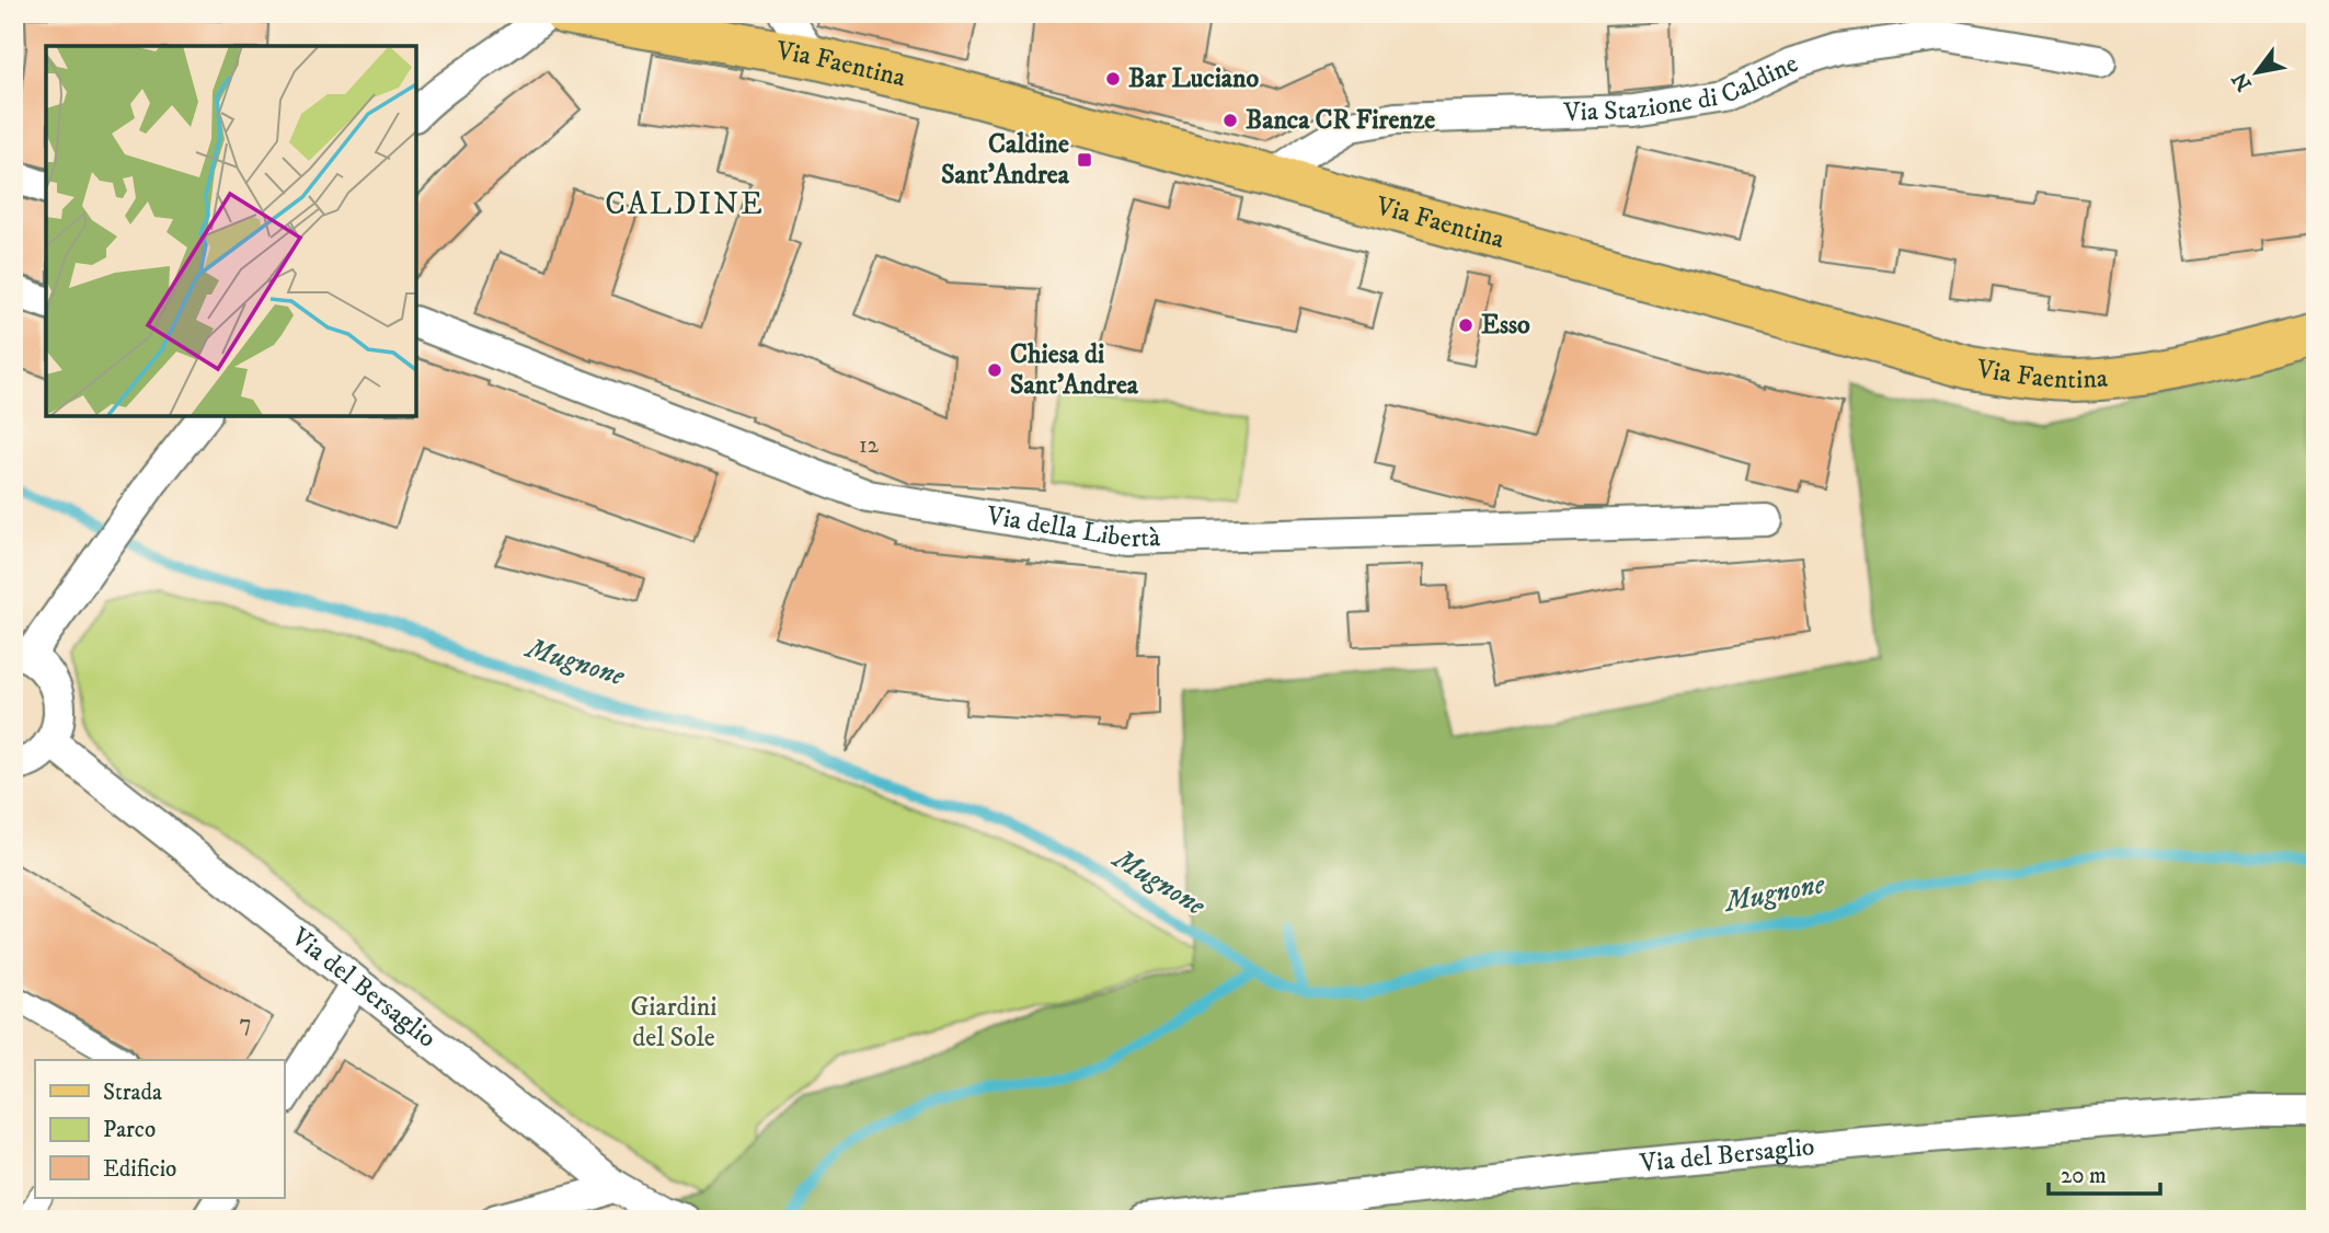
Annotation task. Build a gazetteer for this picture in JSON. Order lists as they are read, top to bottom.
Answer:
{
  "streets": {
    "main road": ["Via Faentina"],
    "street": ["Via Stazione di Caldine", "Via della Libertà", "Via del Bersaglio"]
  },
  "crossings": [
    ["Via Faentina", "Via Stazione di Caldine"]
  ],
  "districts": ["CALDINE"],
  "water": ["Mugnone"],
  "parks": ["Giardini del Sole"],
  "places": {
    "other": [
      "Bar Luciano",
      "Banca CR Firenze",
      "Esso",
      "Chiesa di Sant'Andrea"
    ],
    "transit": ["Caldine Sant'Andrea"]
  },
  "house_numbers": ["12", "7"],
  "legend": ["Strada", "Parco", "Edificio"],
  "scale_bar": "20 m",
  "north": "bottom left"
}
